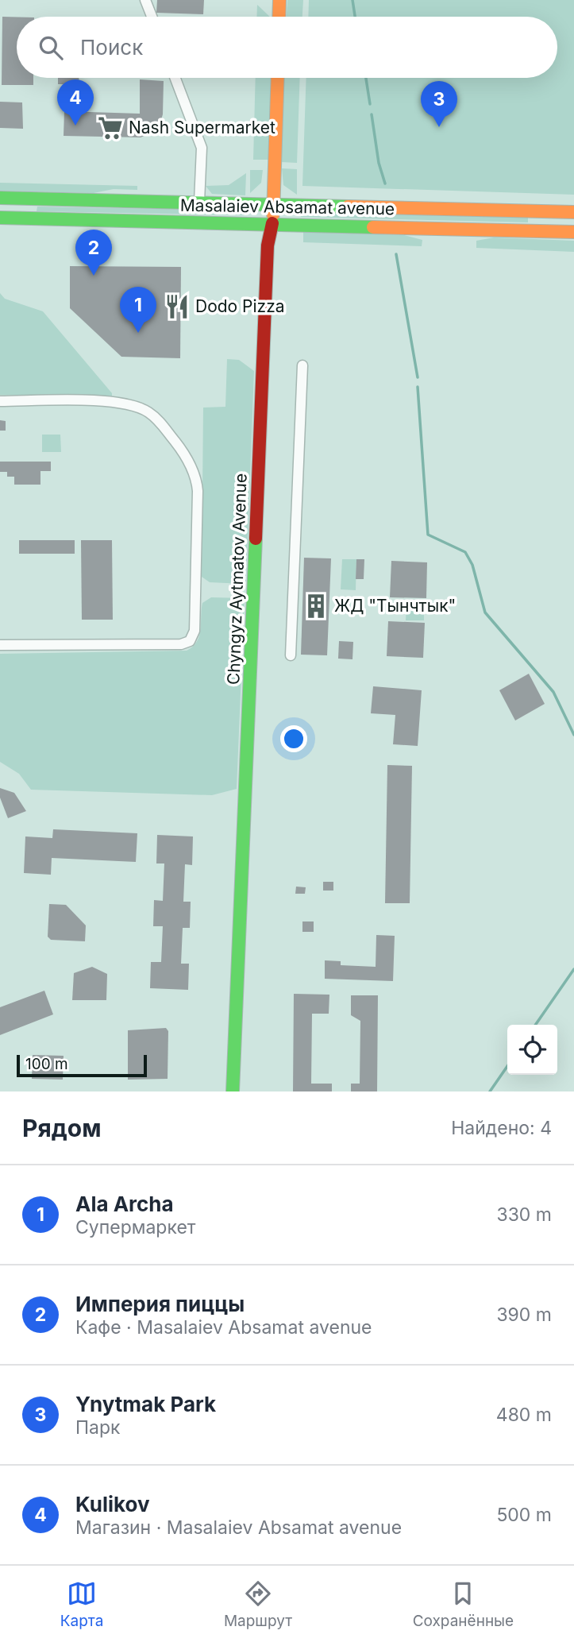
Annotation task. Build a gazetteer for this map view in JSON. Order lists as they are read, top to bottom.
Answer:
{
  "streets": {
    "main road": ["Masalaiev Absamat avenue", "Chyngyz Aytmatov Avenue"]
  },
  "crossings": [
    ["Masalaiev Absamat avenue", "Chyngyz Aytmatov Avenue"]
  ],
  "places": {
    "supermarket": ["Nash Supermarket"],
    "restaurant": ["Dodo Pizza"],
    "building": ["ЖД \"Тынчтык\""]
  },
  "scale_bar": "100 m",
  "page": {
    "search": "Поиск",
    "pins": [
      "4",
      "3",
      "2",
      "1"
    ],
    "scale": "100 m",
    "heading": ["Рядом", "Найдено: 4"],
    "list": [
      {
        "mark": "1",
        "name": "Ala Archa",
        "note": "Супермаркет",
        "value": "330 m"
      },
      {
        "mark": "2",
        "name": "Империя пиццы",
        "note": "Кафе · Masalaiev Absamat avenue",
        "value": "390 m"
      },
      {
        "mark": "3",
        "name": "Ynytmak Park",
        "note": "Парк",
        "value": "480 m"
      },
      {
        "mark": "4",
        "name": "Kulikov",
        "note": "Магазин · Masalaiev Absamat avenue",
        "value": "500 m"
      }
    ],
    "nav": ["Карта", "Маршрут", "Сохранённые"]
  }
}
